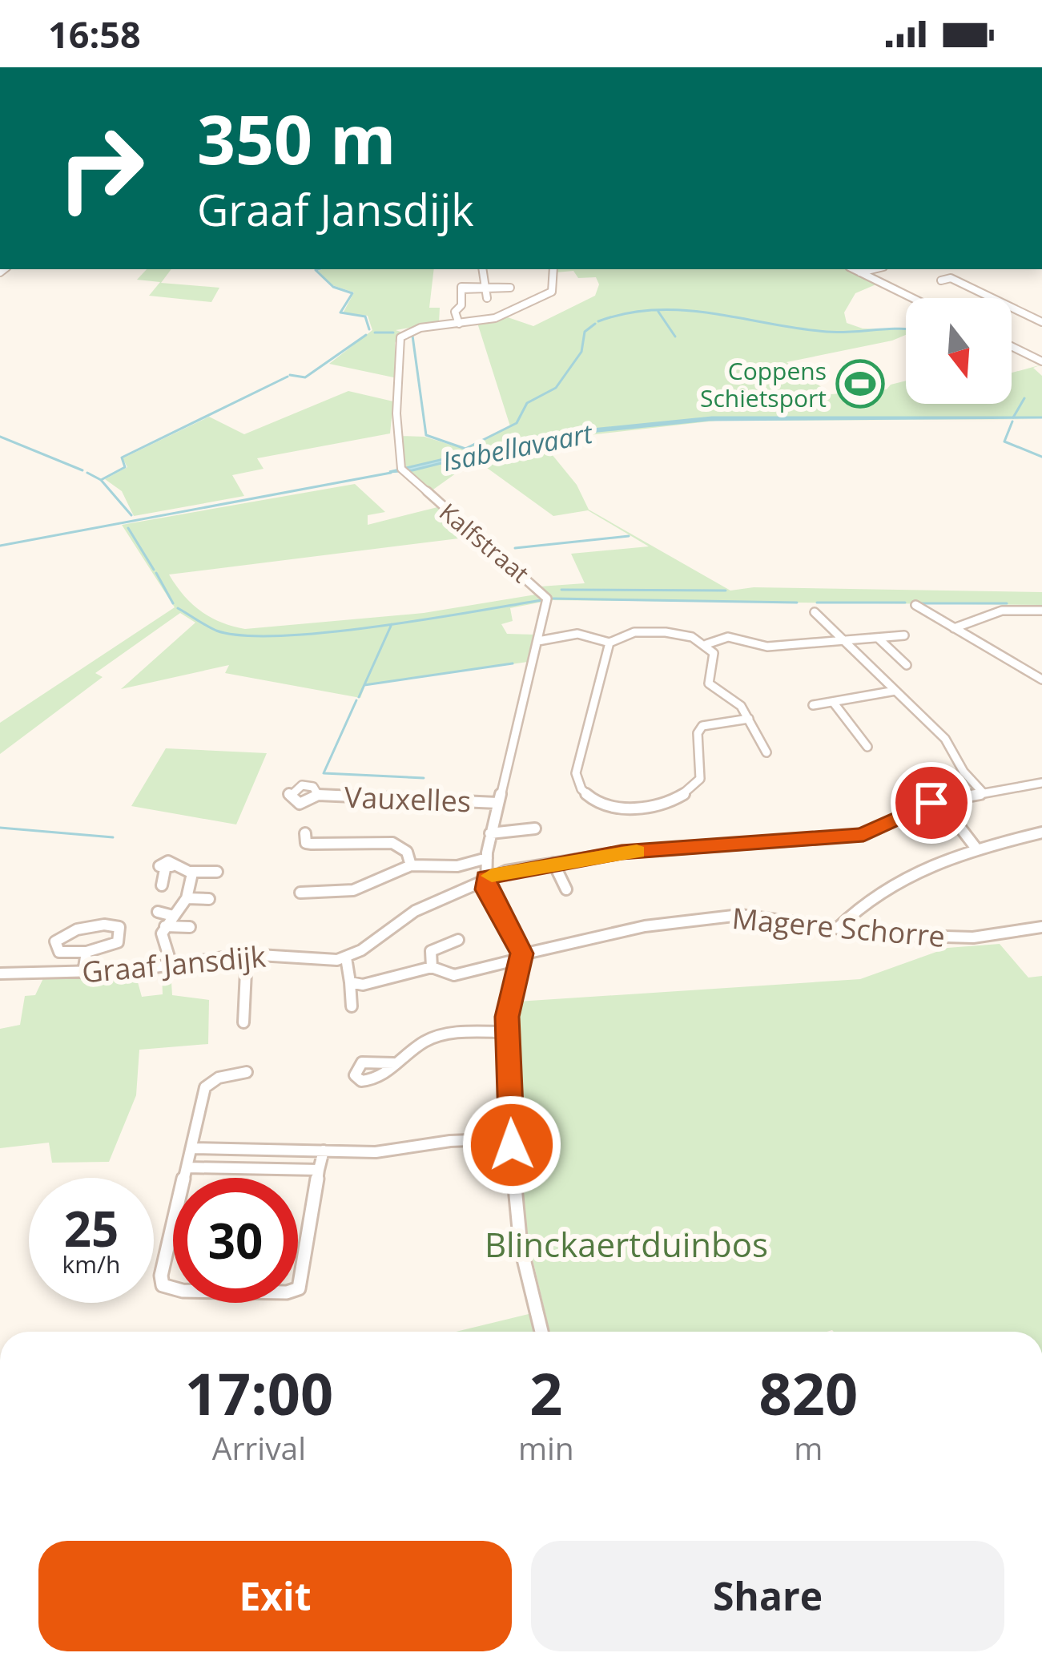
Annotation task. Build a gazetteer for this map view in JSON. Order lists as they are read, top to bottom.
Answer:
{
  "streets": {
    "street": [
      "Kalfstraat",
      "Vauxelles",
      "Magere Schorre",
      "Graaf Jansdijk"
    ]
  },
  "crossings": [
    ["Kalfstraat", "Vauxelles"]
  ],
  "water": ["Isabellavaart"],
  "parks": ["Blinckaertduinbos"],
  "places": {
    "sports": ["Coppens Schietsport"]
  },
  "north": "bottom",
  "page": {
    "status": "16:58",
    "turn": ["350 m", "Graaf Jansdijk"],
    "speed": "25 km/h",
    "limit": "30",
    "eta": [
      "17:00",
      "Arrival",
      "2",
      "min",
      "820",
      "m"
    ],
    "buttons": ["Exit", "Share"]
  }
}
